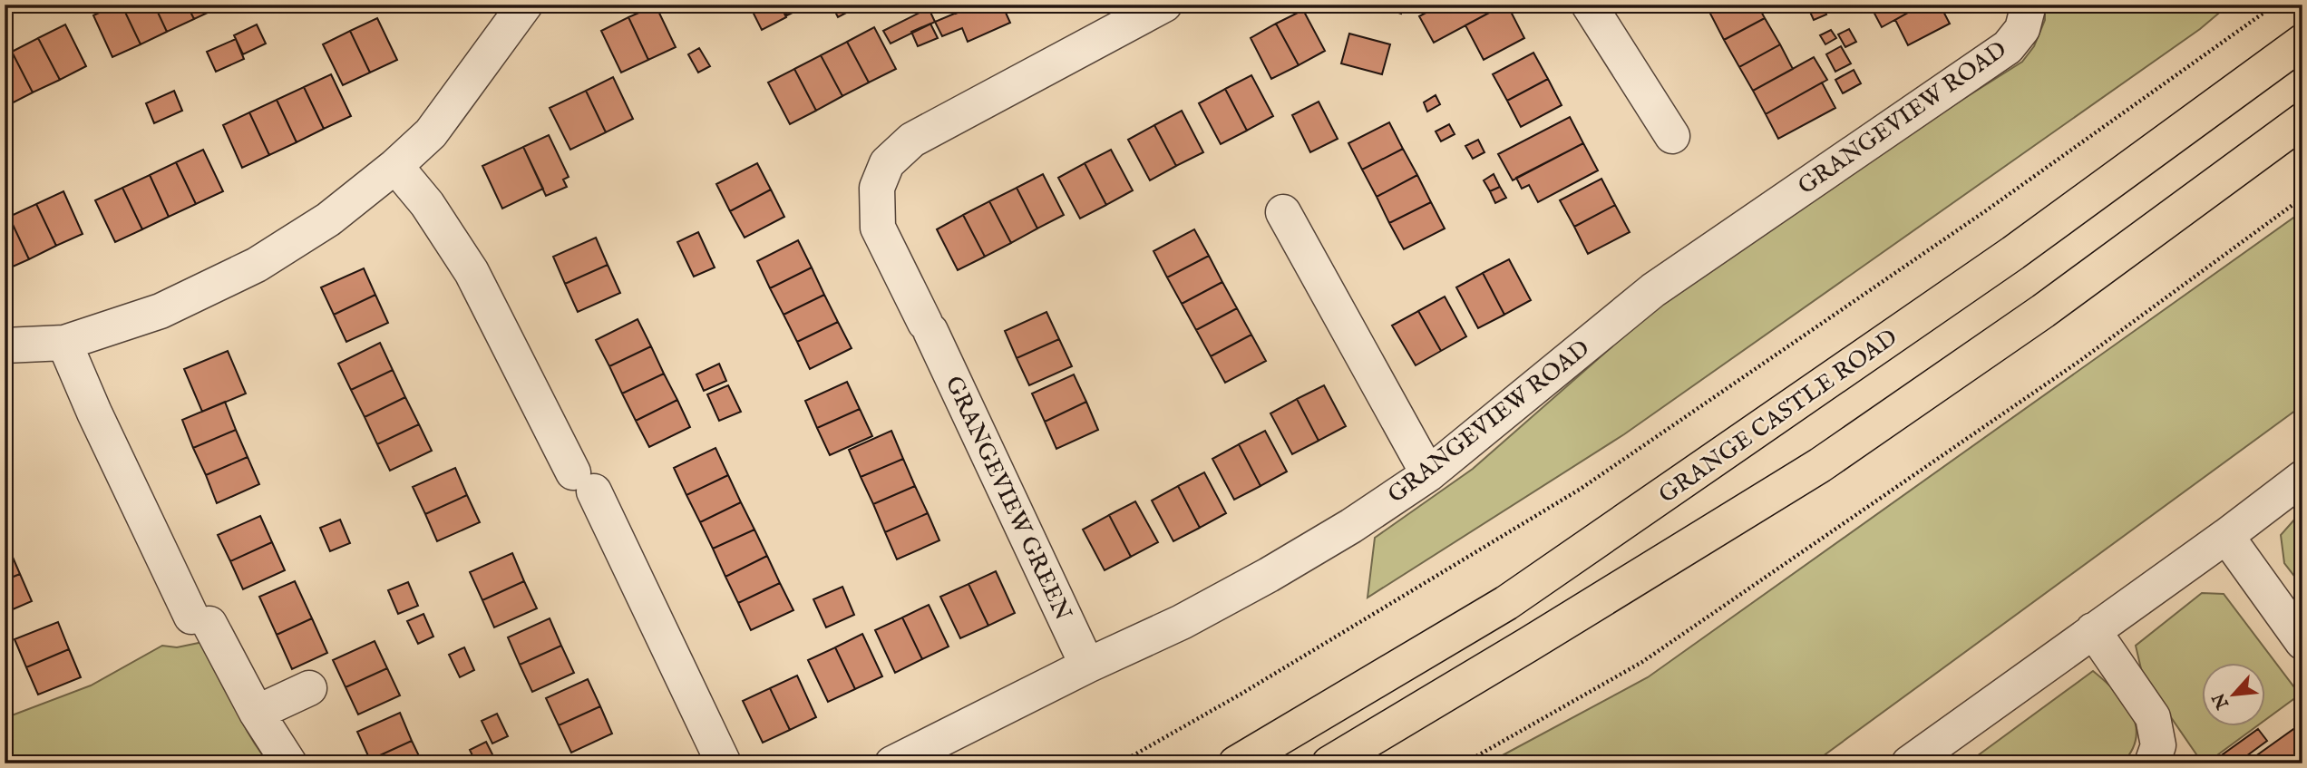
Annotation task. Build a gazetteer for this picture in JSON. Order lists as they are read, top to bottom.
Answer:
{
  "streets": {
    "main road": ["GRANGE CASTLE ROAD"],
    "street": ["GRANGEVIEW ROAD", "GRANGEVIEW GREEN"]
  },
  "crossings": [
    ["GRANGEVIEW ROAD", "GRANGEVIEW GREEN"]
  ],
  "north": "bottom left"
}
